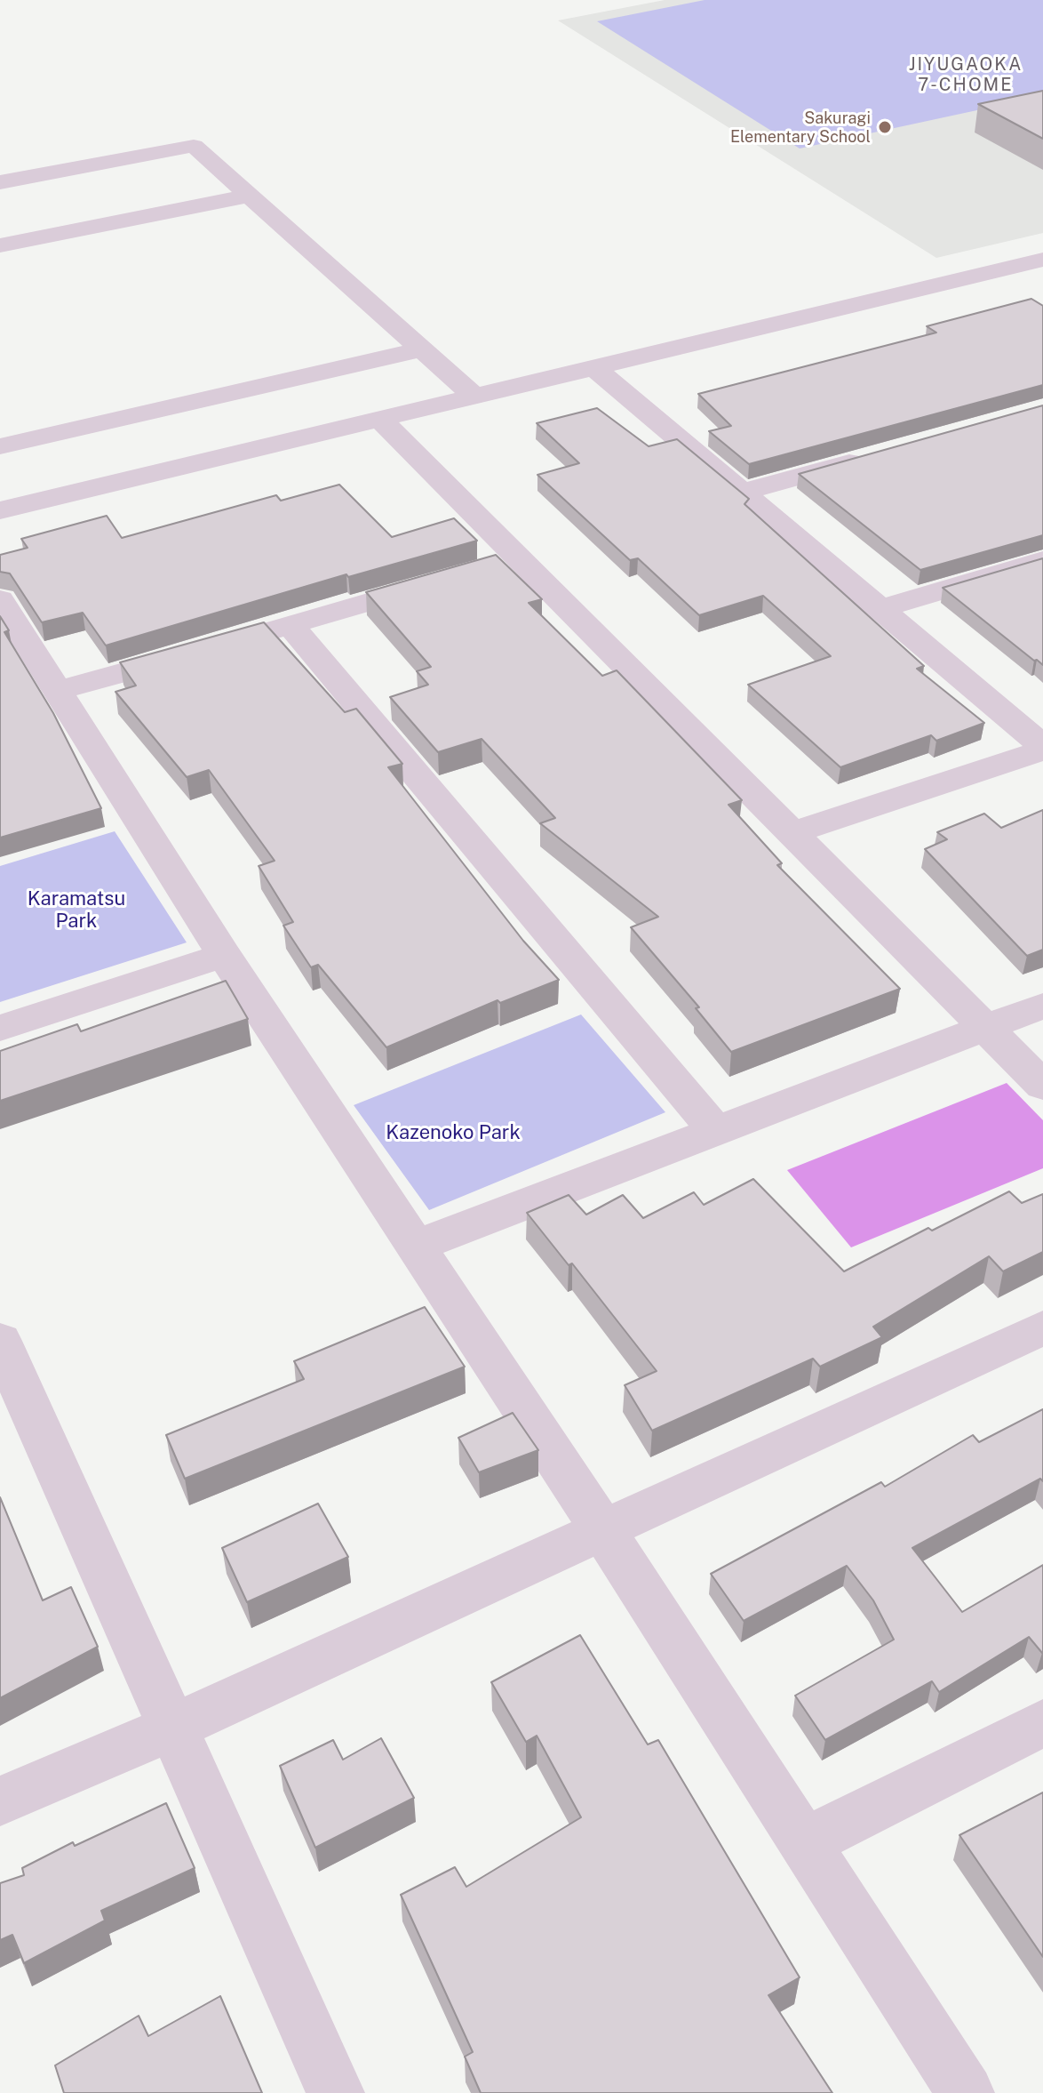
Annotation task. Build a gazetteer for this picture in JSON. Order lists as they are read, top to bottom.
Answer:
{
  "districts": ["JIYUGAOKA 7-CHOME"],
  "parks": ["Karamatsu Park", "Kazenoko Park"],
  "places": ["Sakuragi Elementary School"]
}
